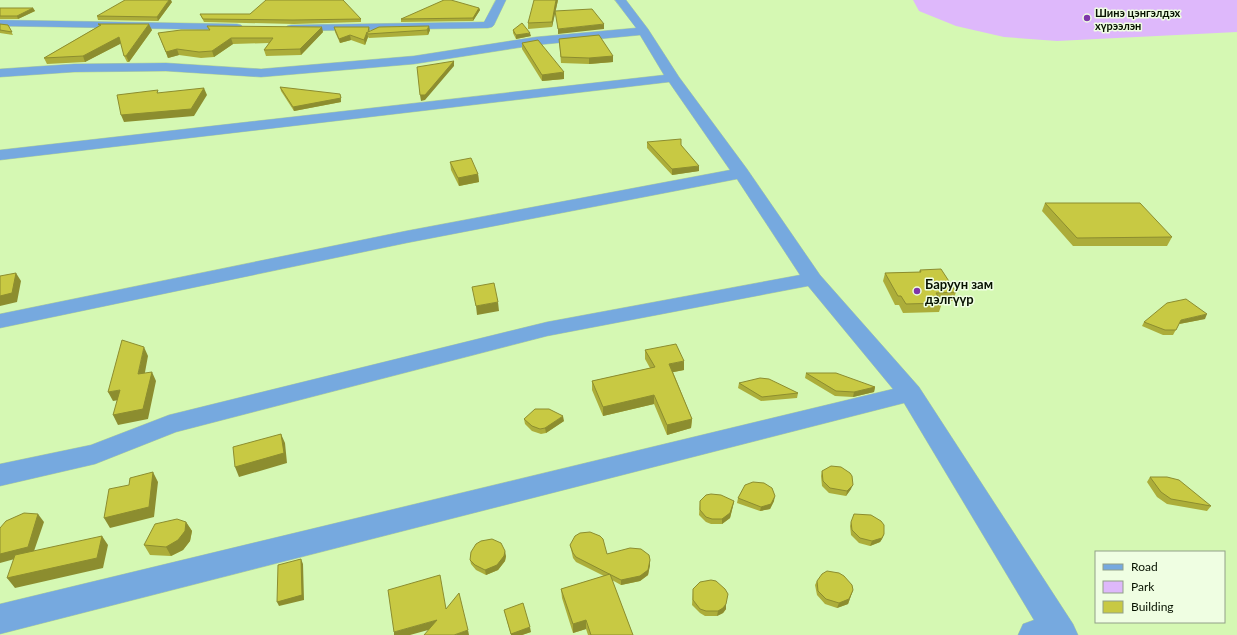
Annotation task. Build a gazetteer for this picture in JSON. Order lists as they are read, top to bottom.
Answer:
{
  "places": ["Шинэ цэнгэлдэх хүрээлэн", "Баруун зам дэлгүүр"],
  "legend": ["Road", "Park", "Building"]
}
